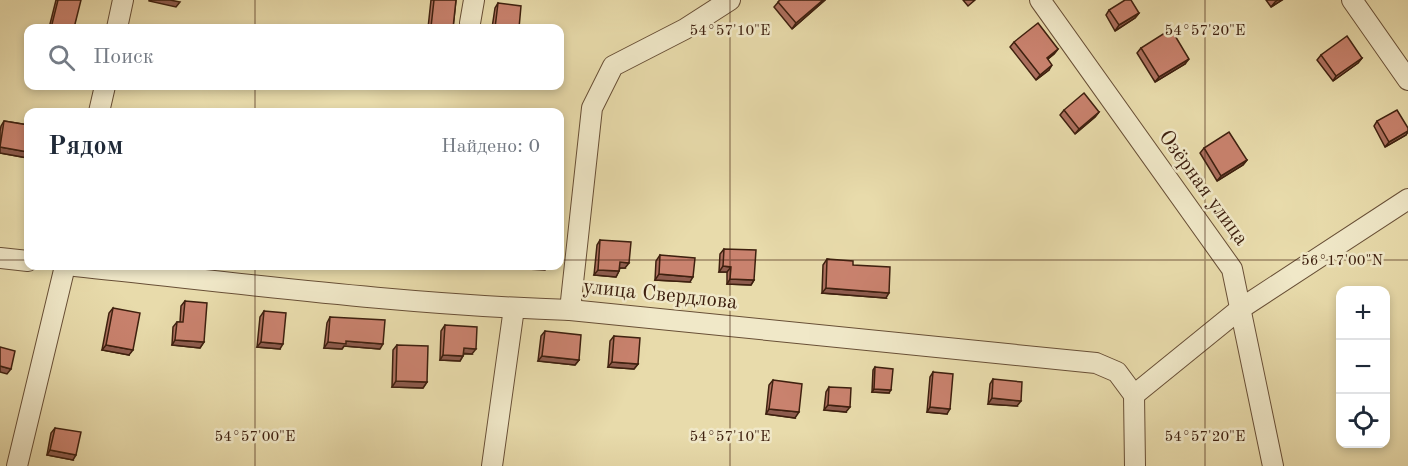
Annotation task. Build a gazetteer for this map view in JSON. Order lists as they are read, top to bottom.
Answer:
{
  "streets": {
    "street": ["Озёрная улица", "улица Свердлова"]
  },
  "page": {
    "search": "Поиск",
    "heading": ["Рядом", "Найдено: 0"],
    "map_buttons": ["+", "−"]
  },
  "coordinates": [
    "54°57'10\"E",
    "54°57'20\"E",
    "56°17'00\"N",
    "54°57'00\"E"
  ]
}
